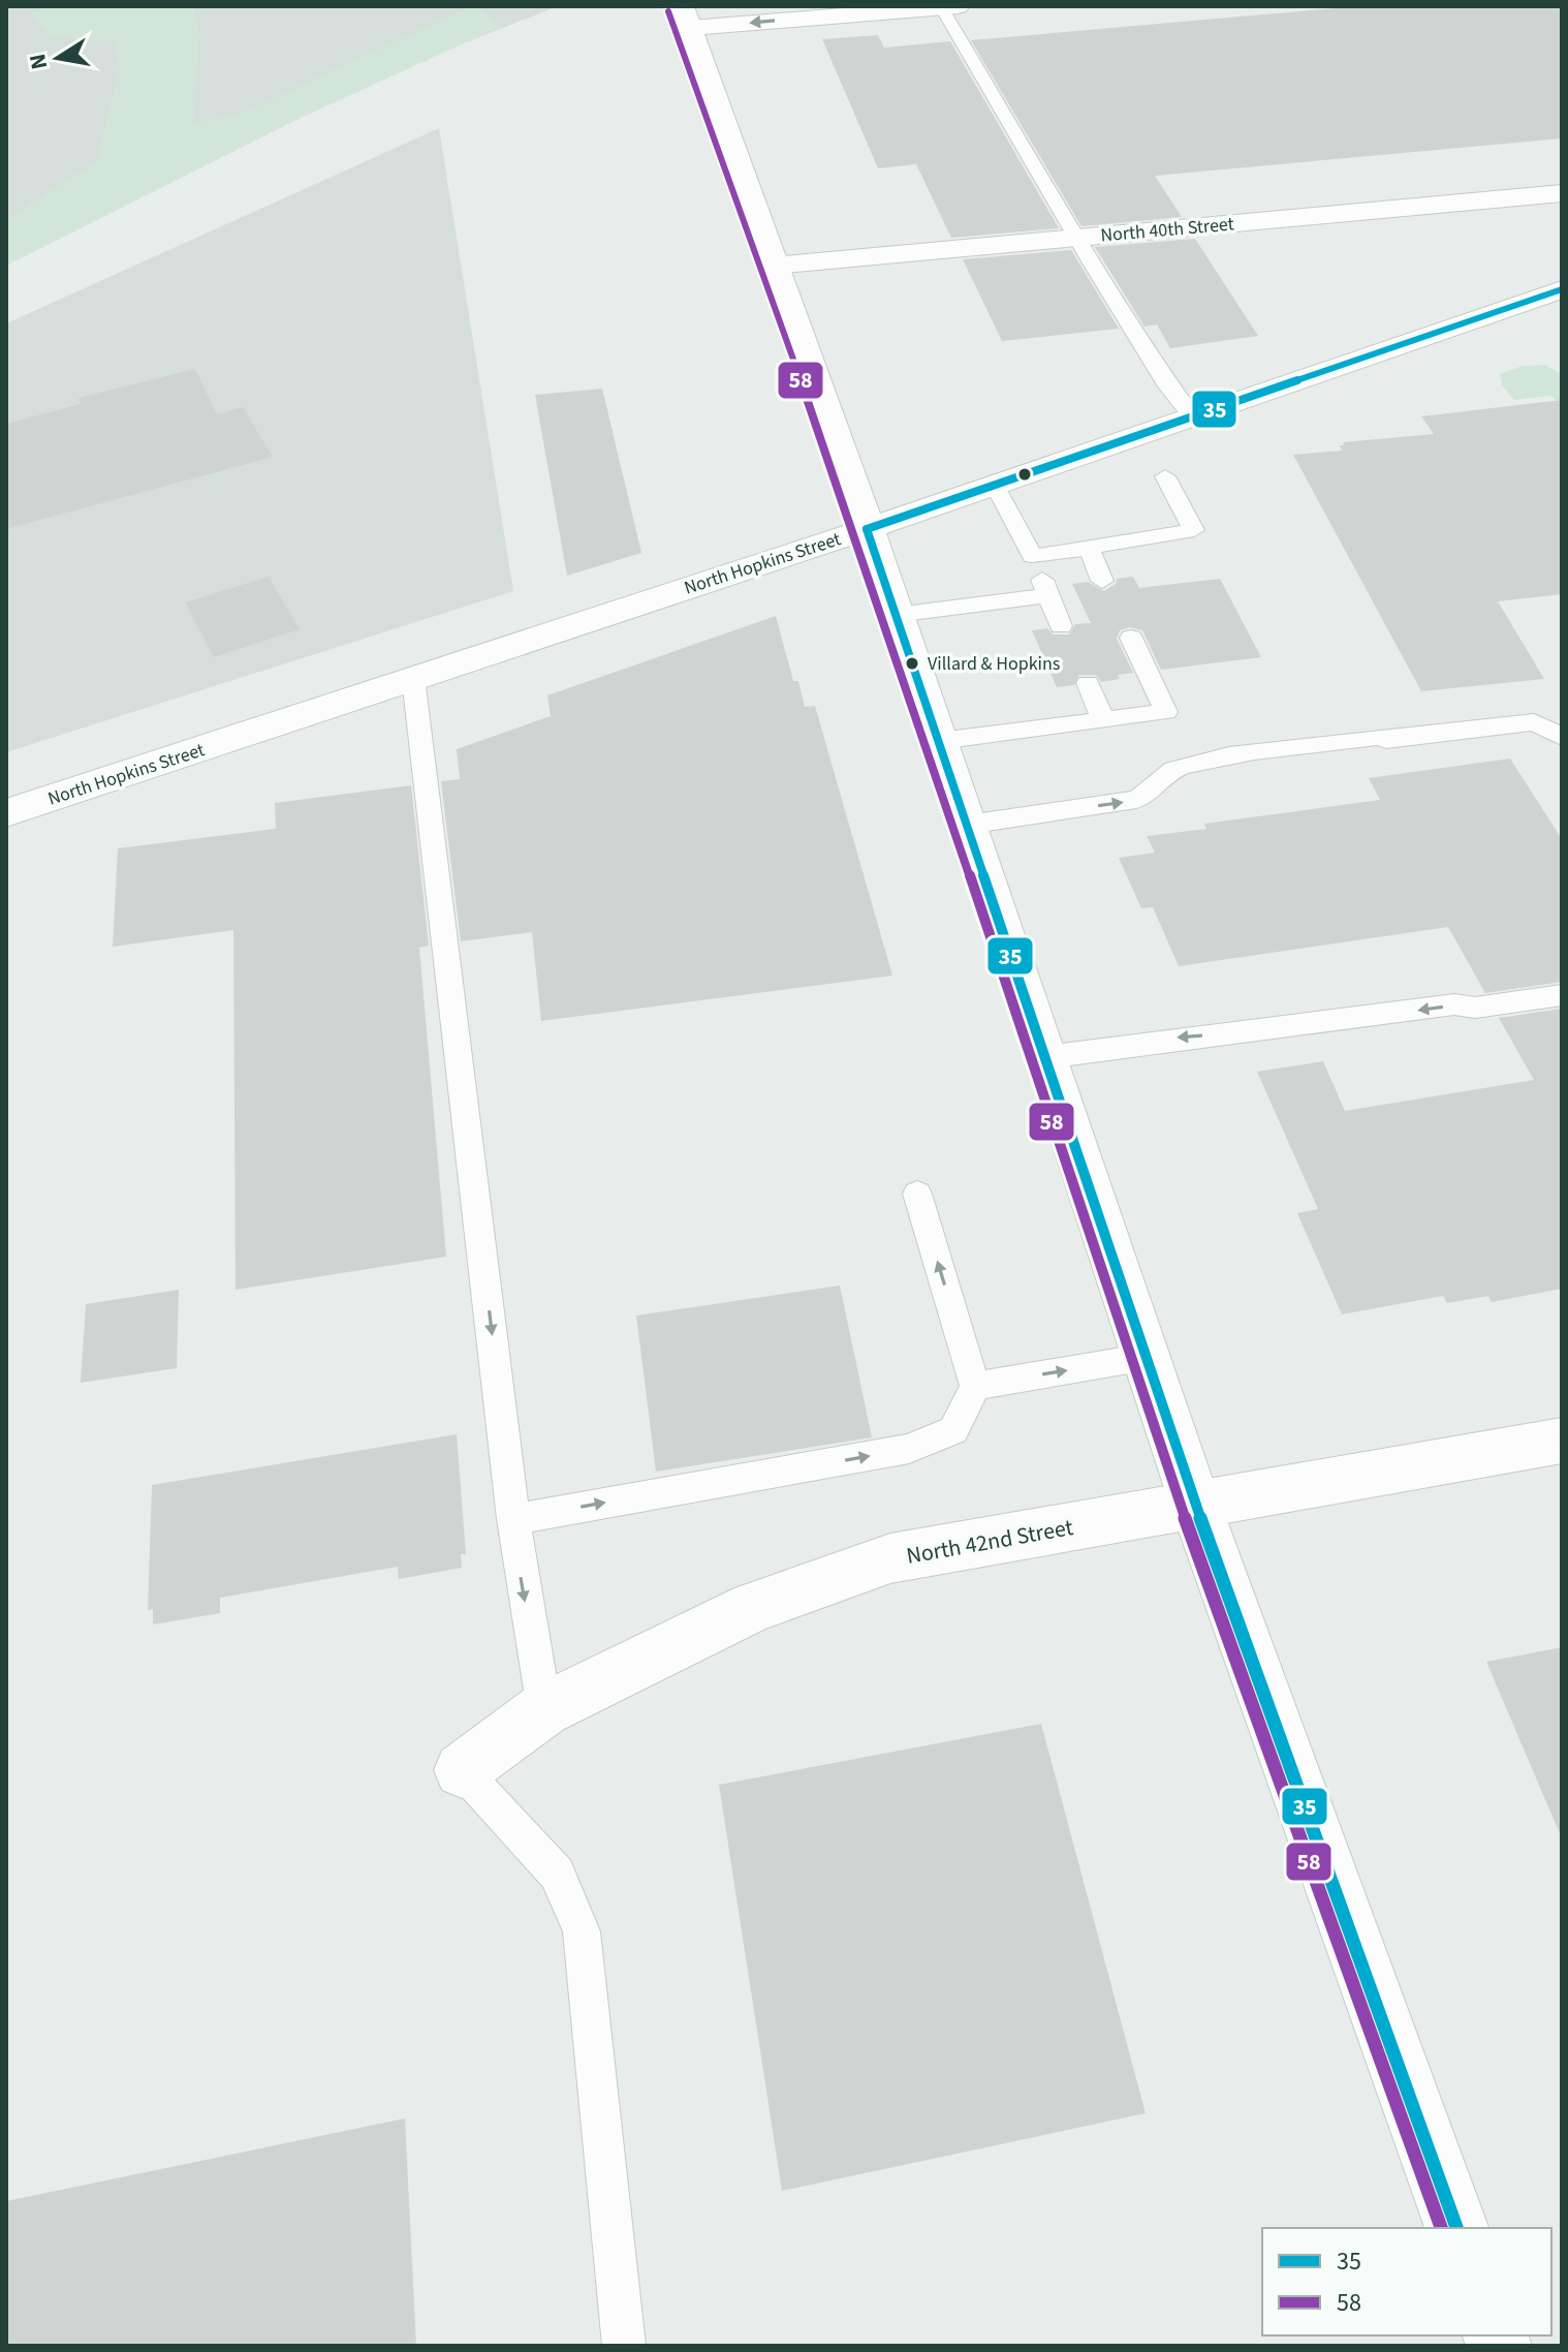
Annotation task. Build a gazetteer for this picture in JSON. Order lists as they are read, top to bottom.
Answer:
{
  "streets": {
    "street": ["North 40th Street", "North Hopkins Street", "North 42nd Street"]
  },
  "places": ["Villard & Hopkins"],
  "lines": ["transit line 58", "transit line 35"],
  "legend": ["35", "58"],
  "north": "left"
}
